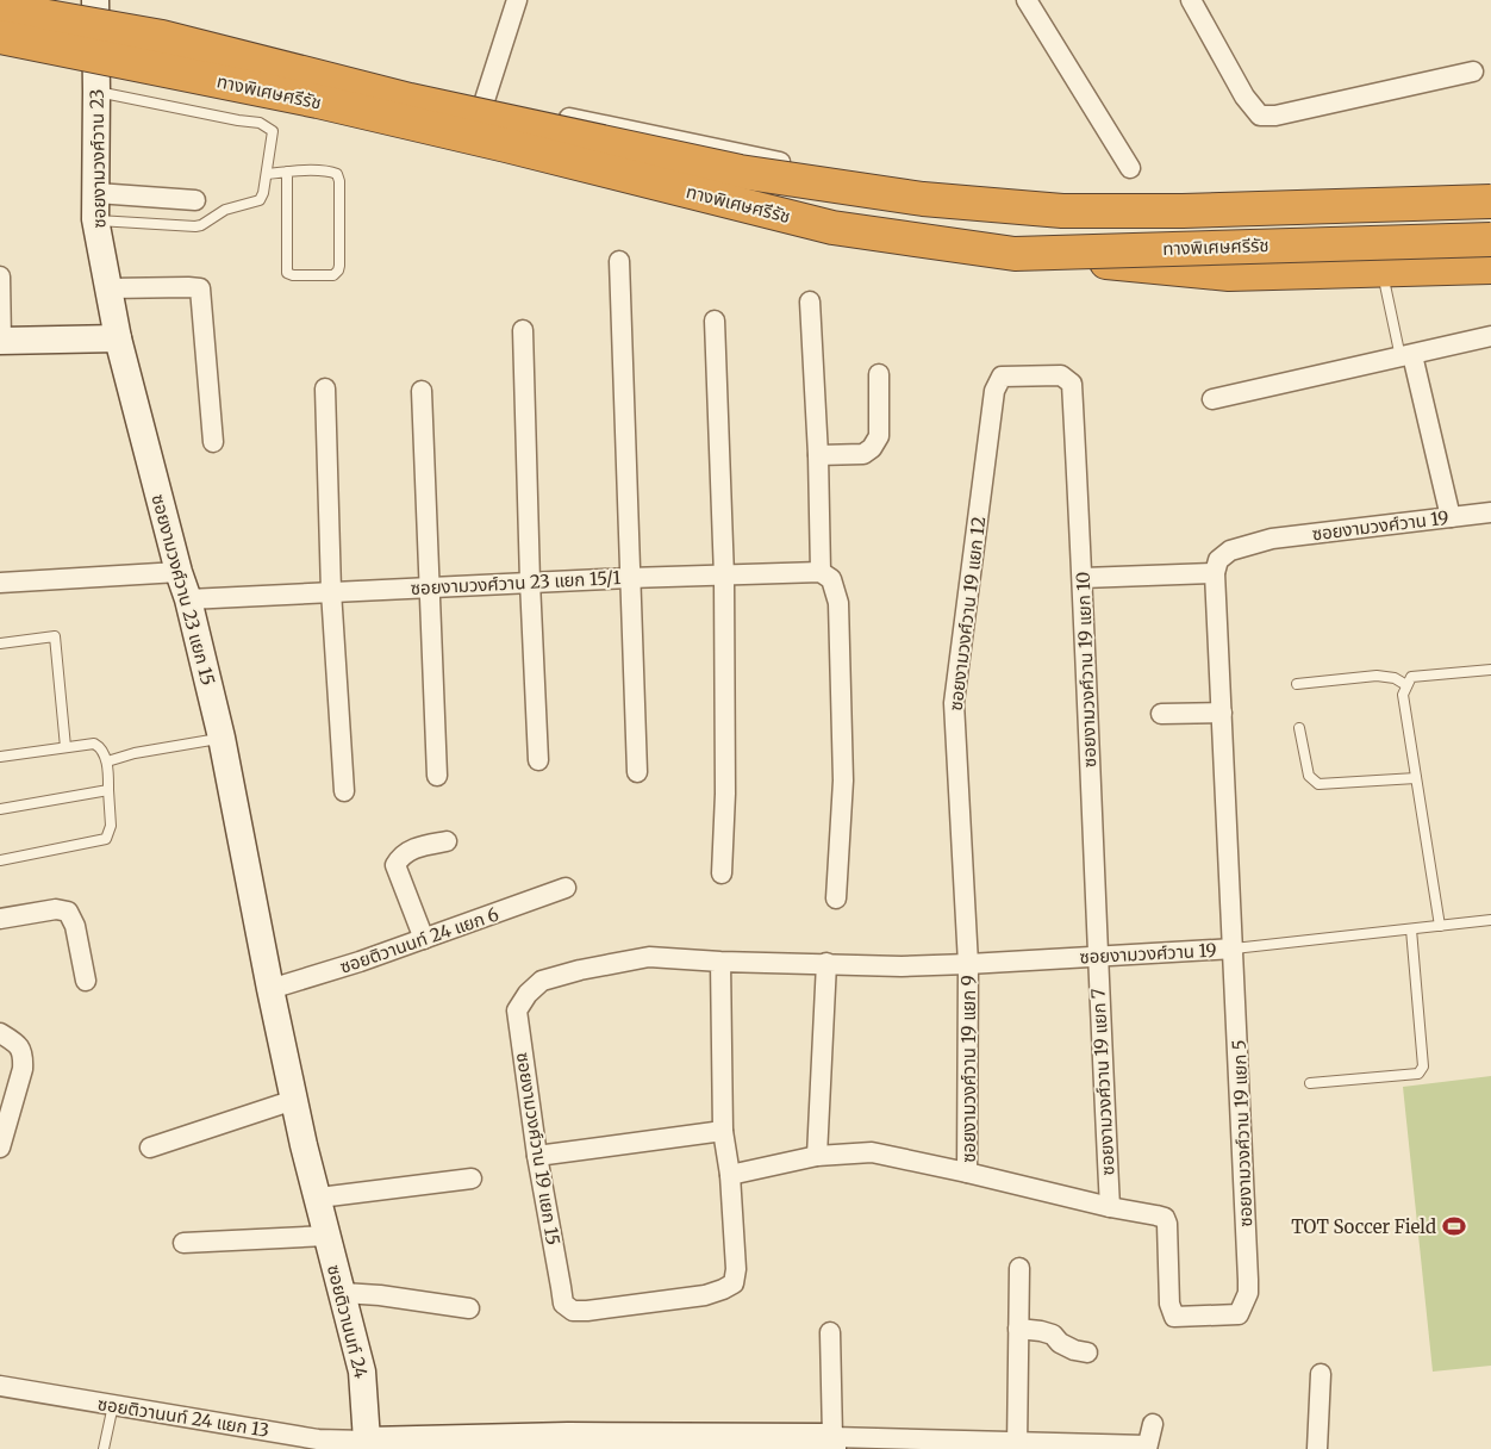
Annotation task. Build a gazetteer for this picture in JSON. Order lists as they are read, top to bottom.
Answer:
{
  "streets": {
    "highway": ["ทางพิเศษศรีรัช"],
    "street": [
      "ซอยงามวงศ์วาน 23",
      "ซอยงามวงศ์วาน 19",
      "ซอยงามวงศ์วาน 23 แยก 15/1",
      "ซอยงามวงศ์วาน 23 แยก 15",
      "ซอยงามวงศ์วาน 19 แยก 12",
      "ซอยงามวงศ์วาน 19 แยก 10",
      "ซอยติวานนท์ 24 แยก 6",
      "ซอยงามวงศ์วาน 19 แยก 9",
      "ซอยงามวงศ์วาน 19 แยก 7",
      "ซอยงามวงศ์วาน 19 แยก 5",
      "ซอยงามวงศ์วาน 19 แยก 15",
      "ซอยติวานนท์ 24",
      "ซอยติวานนท์ 24 แยก 13"
    ]
  },
  "crossings": [
    ["ซอยงามวงศ์วาน 23", "ซอยงามวงศ์วาน 23 แยก 15"],
    ["ซอยงามวงศ์วาน 19", "ซอยงามวงศ์วาน 19 แยก 12"],
    ["ซอยงามวงศ์วาน 19", "ซอยงามวงศ์วาน 19 แยก 10"],
    ["ซอยงามวงศ์วาน 19", "ซอยงามวงศ์วาน 19 แยก 9"],
    ["ซอยงามวงศ์วาน 19", "ซอยงามวงศ์วาน 19 แยก 7"],
    ["ซอยงามวงศ์วาน 19", "ซอยงามวงศ์วาน 19 แยก 5"],
    ["ซอยงามวงศ์วาน 19", "ซอยงามวงศ์วาน 19 แยก 15"],
    ["ซอยงามวงศ์วาน 23 แยก 15/1", "ซอยงามวงศ์วาน 23 แยก 15"],
    ["ซอยงามวงศ์วาน 23 แยก 15", "ซอยติวานนท์ 24"],
    ["ซอยงามวงศ์วาน 19 แยก 12", "ซอยงามวงศ์วาน 19 แยก 10"],
    ["ซอยงามวงศ์วาน 19 แยก 12", "ซอยงามวงศ์วาน 19 แยก 9"],
    ["ซอยงามวงศ์วาน 19 แยก 10", "ซอยงามวงศ์วาน 19 แยก 7"],
    ["ซอยติวานนท์ 24 แยก 6", "ซอยติวานนท์ 24"],
    ["ซอยงามวงศ์วาน 19 แยก 7", "ซอยงามวงศ์วาน 19 แยก 5"],
    ["ซอยติวานนท์ 24", "ซอยติวานนท์ 24 แยก 13"]
  ],
  "places": {
    "sports": ["TOT Soccer Field"]
  }
}
